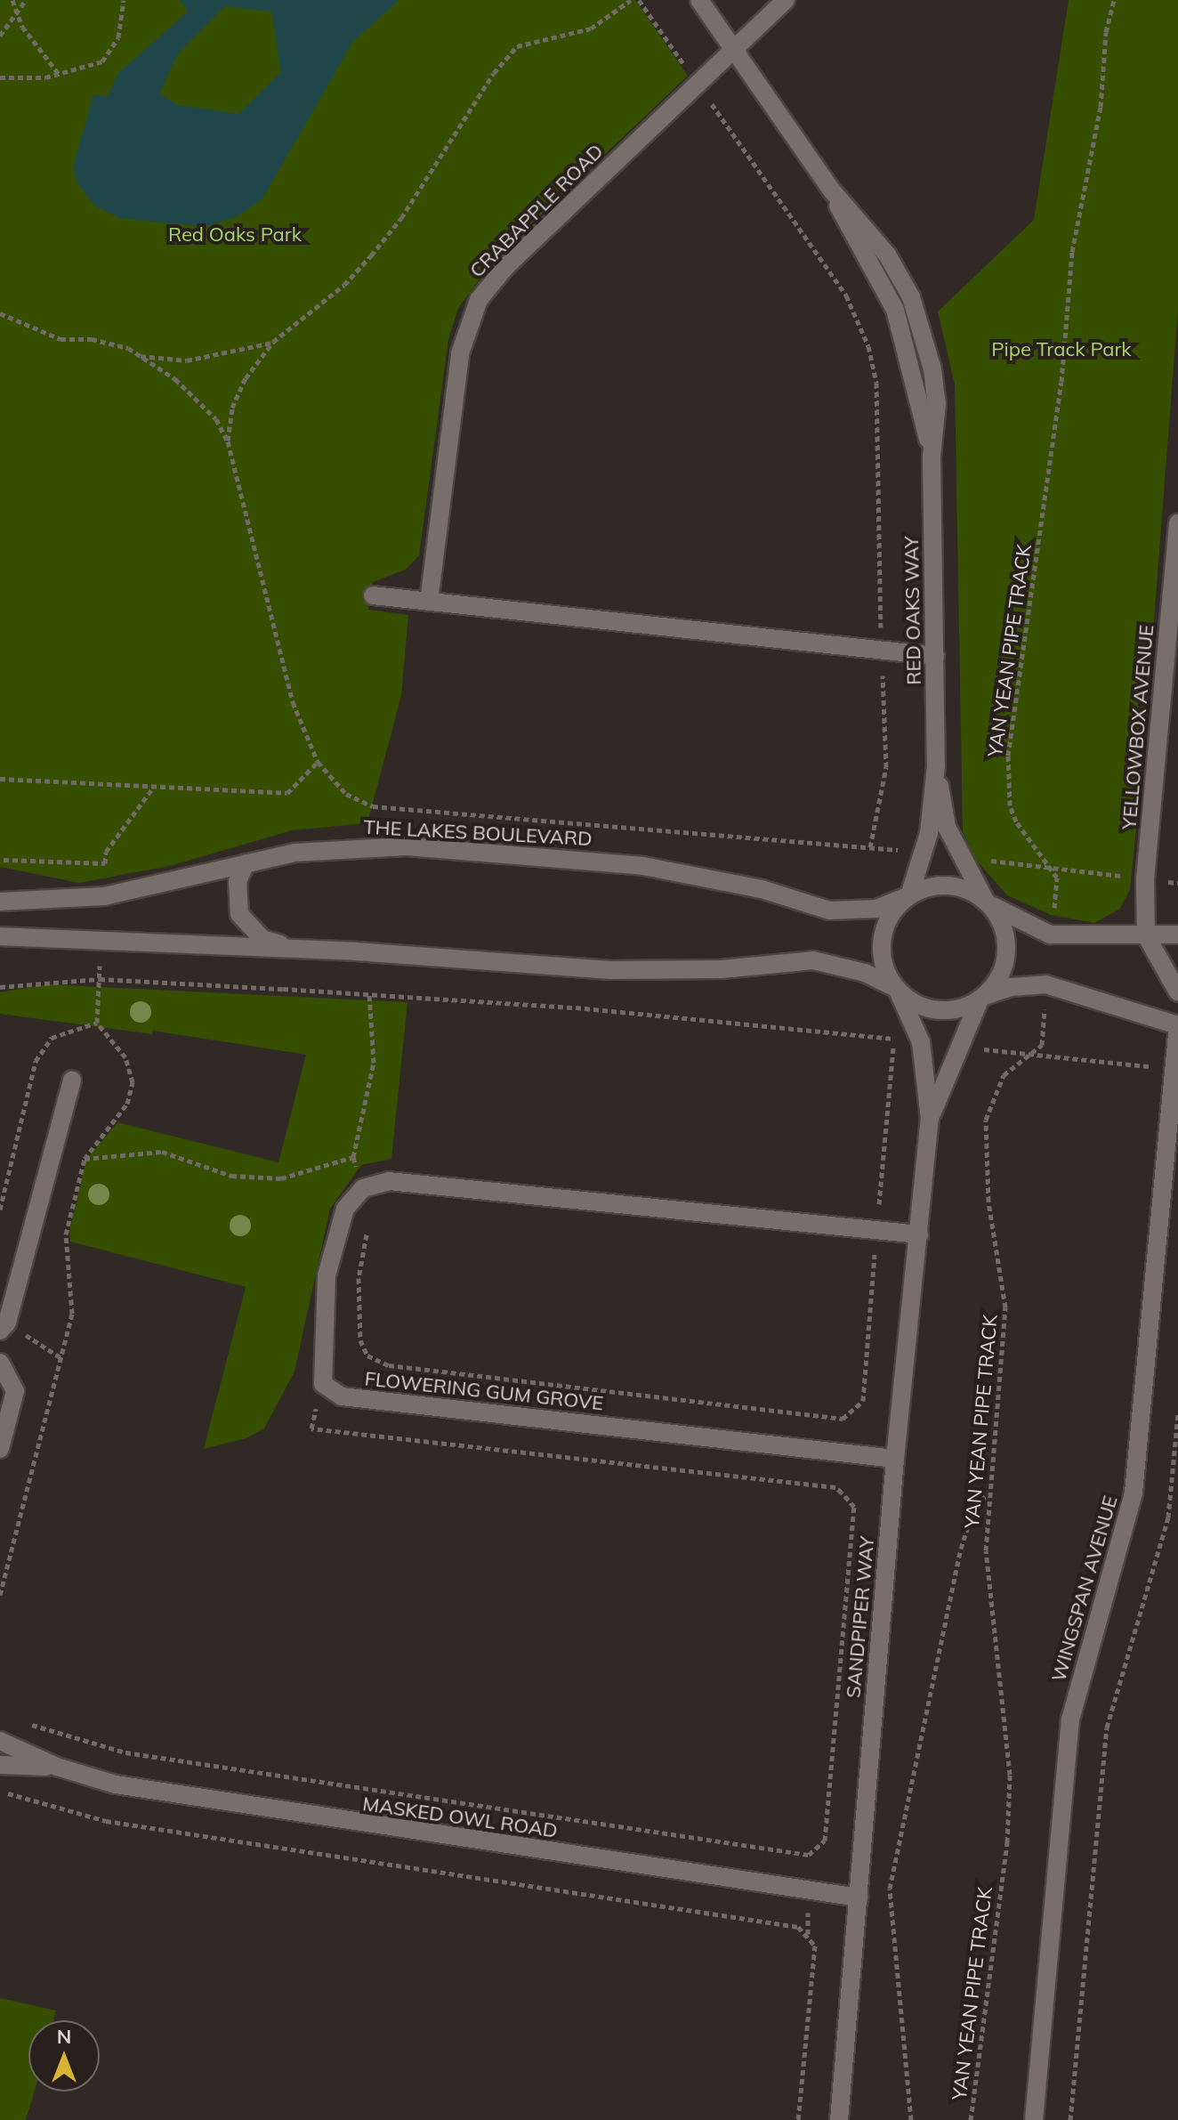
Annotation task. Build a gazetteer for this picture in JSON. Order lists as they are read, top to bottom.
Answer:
{
  "streets": {
    "street": [
      "CRABAPPLE ROAD",
      "RED OAKS WAY",
      "YELLOWBOX AVENUE",
      "THE LAKES BOULEVARD",
      "FLOWERING GUM GROVE",
      "WINGSPAN AVENUE",
      "SANDPIPER WAY",
      "MASKED OWL ROAD"
    ],
    "path": ["YAN YEAN PIPE TRACK"]
  },
  "crossings": [
    ["CRABAPPLE ROAD", "RED OAKS WAY"],
    ["RED OAKS WAY", "THE LAKES BOULEVARD"],
    ["RED OAKS WAY", "SANDPIPER WAY"],
    ["THE LAKES BOULEVARD", "SANDPIPER WAY"],
    ["FLOWERING GUM GROVE", "SANDPIPER WAY"],
    ["SANDPIPER WAY", "MASKED OWL ROAD"]
  ],
  "parks": ["Red Oaks Park", "Pipe Track Park"],
  "north": "top"
}
